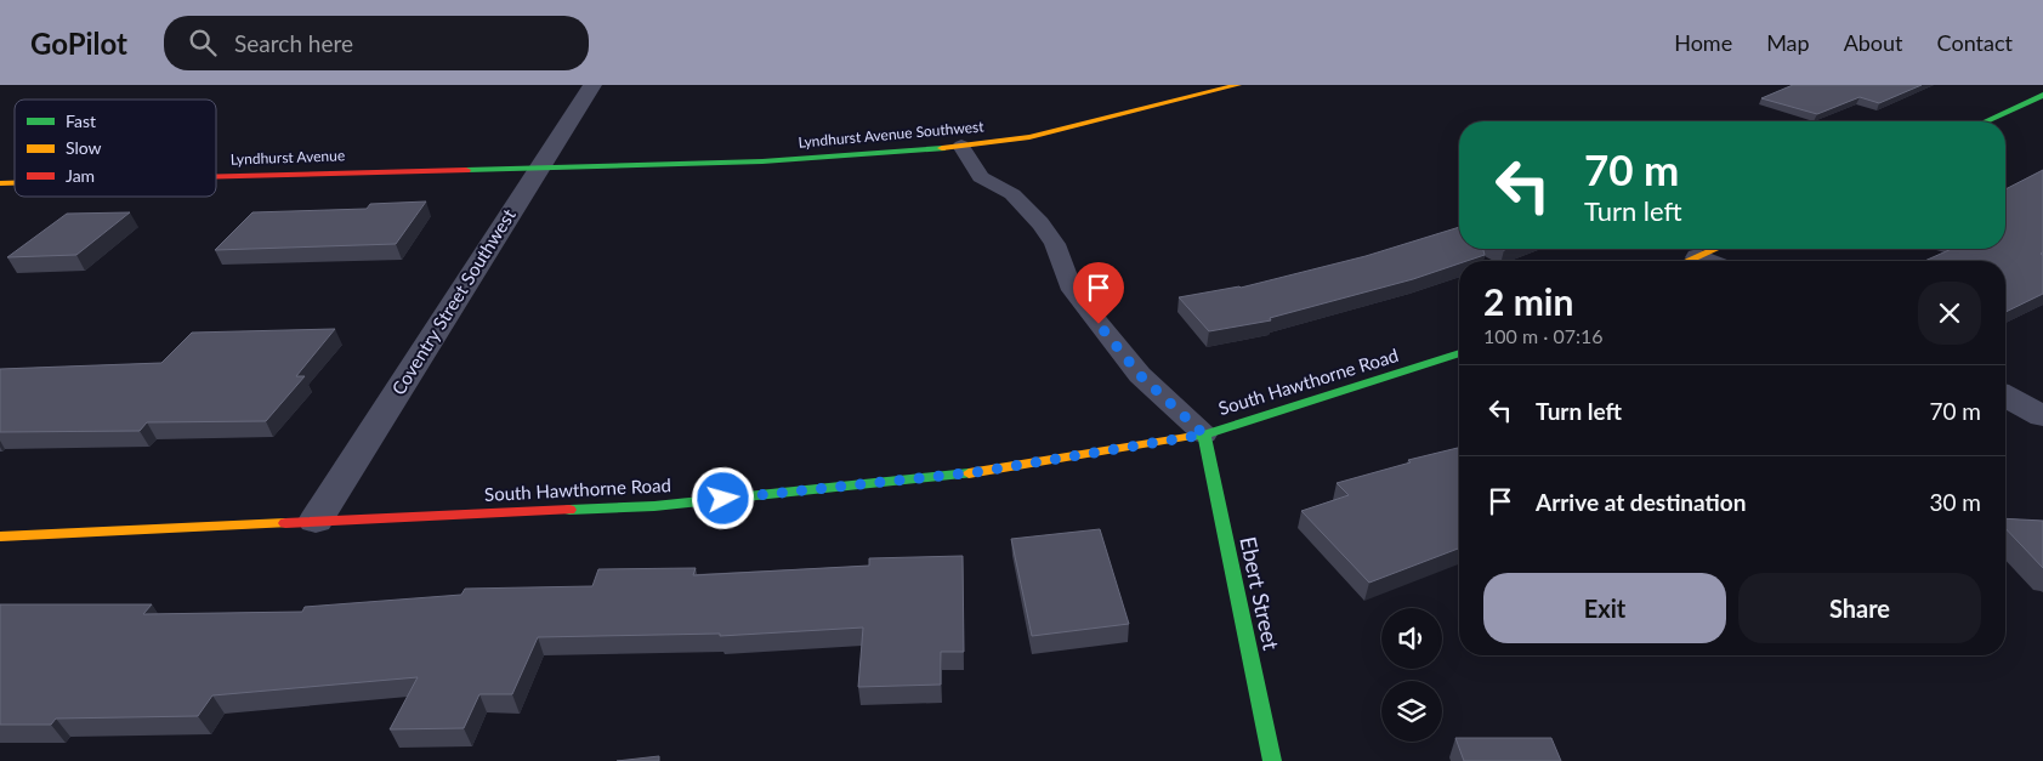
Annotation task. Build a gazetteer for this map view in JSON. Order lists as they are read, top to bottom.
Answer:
{
  "streets": {
    "street": [
      "Lyndhurst Avenue Southwest",
      "Lyndhurst Avenue",
      "Coventry Street Southwest",
      "South Hawthorne Road",
      "Ebert Street"
    ]
  },
  "crossings": [
    ["Lyndhurst Avenue Southwest", "Lyndhurst Avenue"],
    ["Lyndhurst Avenue Southwest", "Coventry Street Southwest"],
    ["Lyndhurst Avenue", "Coventry Street Southwest"],
    ["Coventry Street Southwest", "South Hawthorne Road"],
    ["South Hawthorne Road", "Ebert Street"]
  ],
  "legend": ["Fast", "Slow", "Jam"],
  "page": {
    "header": "GoPilot",
    "search": "Search here",
    "nav": [
      "Home",
      "Map",
      "About",
      "Contact"
    ],
    "turn": ["70 m", "Turn left"],
    "heading": ["2 min", "100 m · 07:16"],
    "list": [
      {
        "name": "Turn left",
        "value": "70 m"
      },
      {
        "name": "Arrive at destination",
        "value": "30 m"
      }
    ],
    "buttons": ["Exit", "Share"]
  }
}
